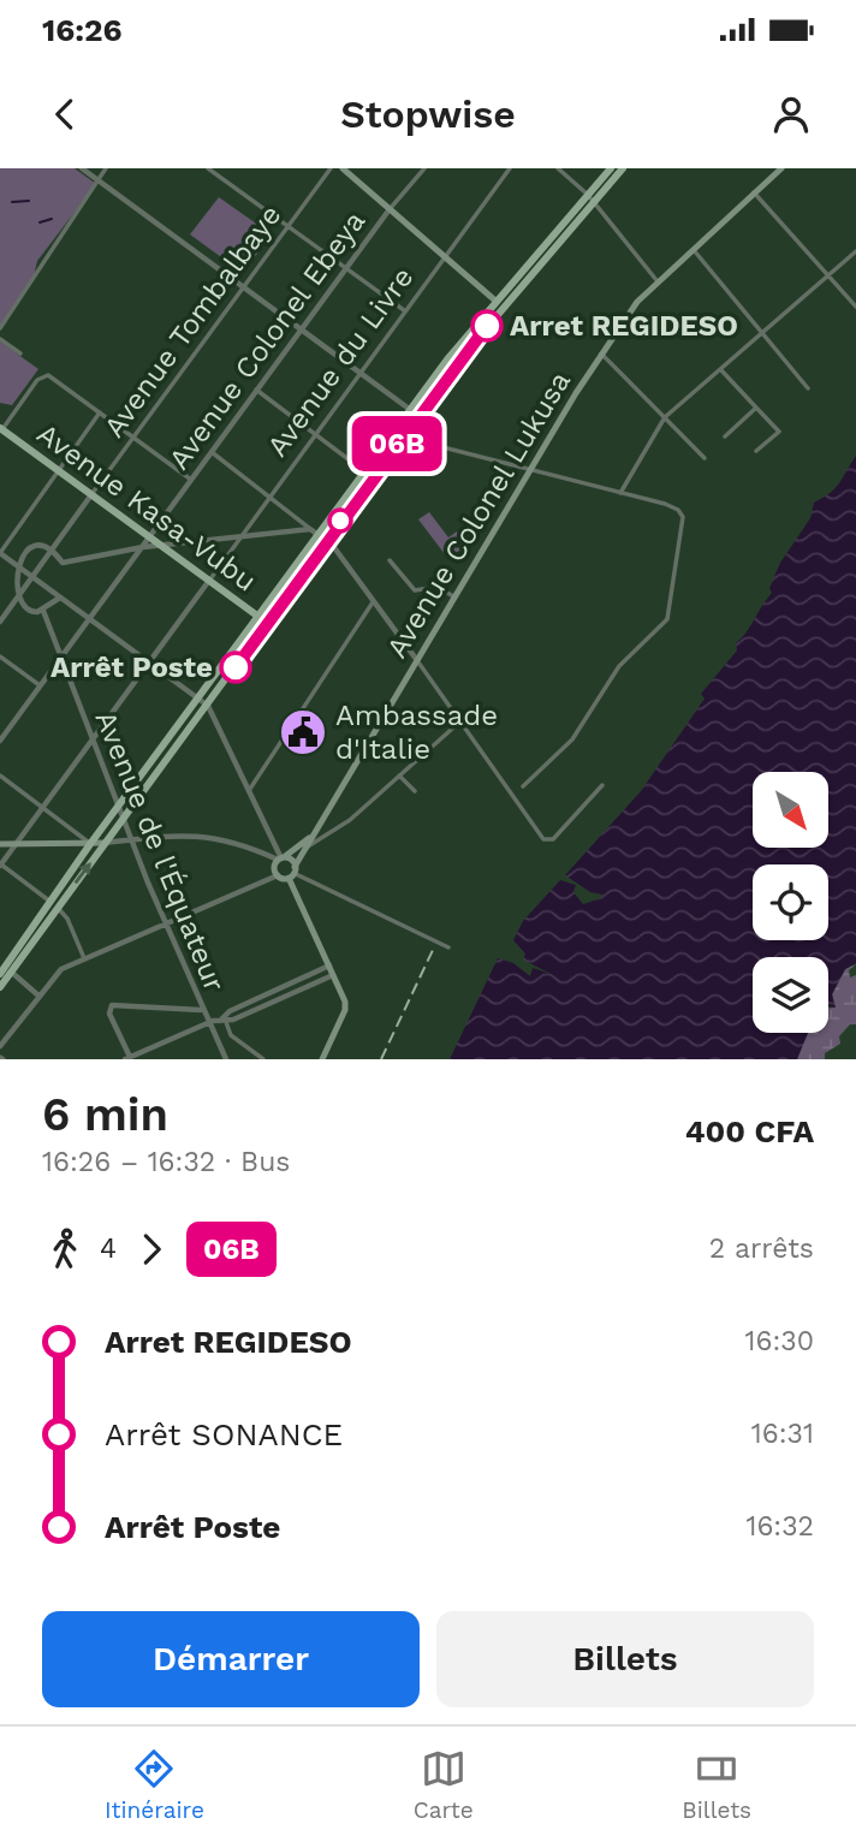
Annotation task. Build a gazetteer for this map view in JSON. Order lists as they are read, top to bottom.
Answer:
{
  "streets": {
    "main road": ["Avenue Kasa-Vubu", "Avenue Colonel Lukusa"],
    "street": [
      "Avenue Tombalbaye",
      "Avenue Colonel Ebeya",
      "Avenue du Livre",
      "Avenue de l'Équateur"
    ]
  },
  "crossings": [
    ["Avenue Tombalbaye", "Avenue Kasa-Vubu"],
    ["Avenue Colonel Ebeya", "Avenue Kasa-Vubu"],
    ["Avenue Colonel Ebeya", "Avenue de l'Équateur"],
    ["Avenue du Livre", "Avenue Kasa-Vubu"]
  ],
  "places": {
    "other": ["Arret REGIDESO", "Arrêt Poste"],
    "public building": ["Ambassade d'Italie"]
  },
  "lines": ["bus line 06B"],
  "north": "bottom right",
  "page": {
    "status": "16:26",
    "header": "Stopwise",
    "on_map": "06B",
    "heading": ["6 min", "16:26 – 16:32 · Bus", "400 CFA"],
    "legs": ["4", "06B", "2 arrêts"],
    "list": [
      {
        "name": "Arret REGIDESO",
        "value": "16:30"
      },
      {
        "name": "Arrêt SONANCE",
        "value": "16:31"
      },
      {
        "name": "Arrêt Poste",
        "value": "16:32"
      }
    ],
    "buttons": ["Démarrer", "Billets"],
    "tabs": ["Itinéraire", "Carte", "Billets"]
  }
}
